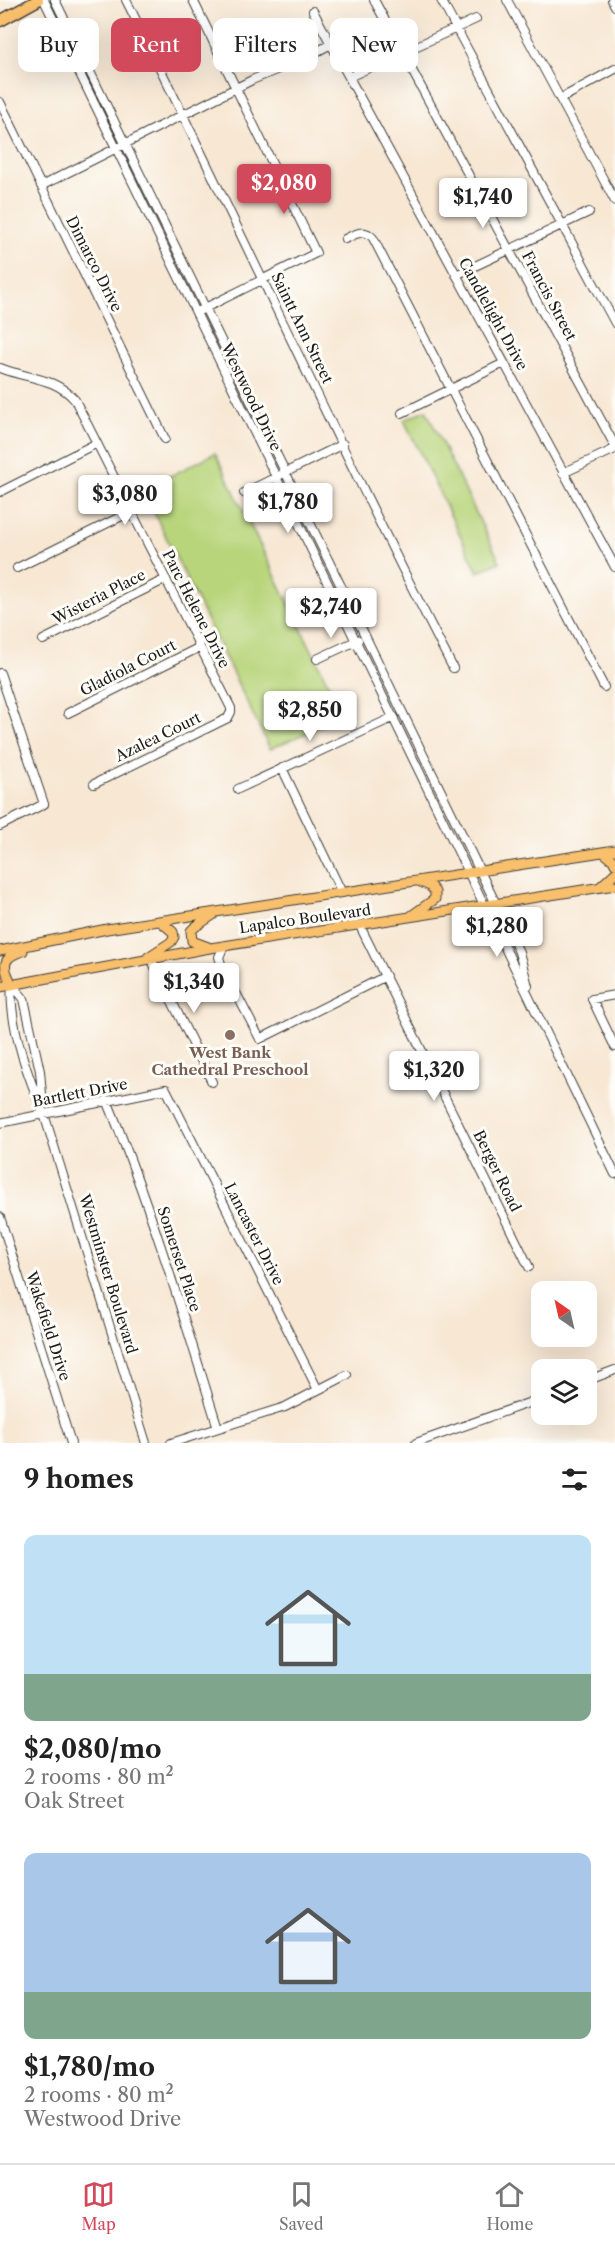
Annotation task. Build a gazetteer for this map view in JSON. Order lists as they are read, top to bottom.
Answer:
{
  "streets": {
    "main road": ["Lapalco Boulevard"],
    "street": [
      "Dimarco Drive",
      "Francis Street",
      "Candlelight Drive",
      "Saintt Ann Street",
      "Westwood Drive",
      "Wisteria Place",
      "Parc Helene Drive",
      "Gladiola Court",
      "Azalea Court",
      "Bartlett Drive",
      "Berger Road",
      "Lancaster Drive",
      "Somerset Place",
      "Westminster Boulevard",
      "Wakefield Drive"
    ]
  },
  "crossings": [
    ["Westwood Drive", "Lapalco Boulevard"],
    ["Wisteria Place", "Parc Helene Drive"],
    ["Parc Helene Drive", "Gladiola Court"],
    ["Parc Helene Drive", "Azalea Court"],
    ["Lapalco Boulevard", "Berger Road"],
    ["Lapalco Boulevard", "Westminster Boulevard"],
    ["Bartlett Drive", "Lancaster Drive"],
    ["Bartlett Drive", "Somerset Place"],
    ["Bartlett Drive", "Westminster Boulevard"]
  ],
  "places": ["West Bank Cathedral Preschool"],
  "north": "top left",
  "page": {
    "chip": [
      "Buy",
      "Rent",
      "Filters",
      "New"
    ],
    "price": [
      "$2,080",
      "$1,740",
      "$3,080",
      "$1,780",
      "$2,740",
      "$2,850",
      "$1,280",
      "$1,340",
      "$1,320"
    ],
    "heading": "9 homes",
    "list": [
      {
        "name": "$2,080/mo",
        "note": "2 rooms · 80 m² · Oak Street"
      },
      {
        "name": "$1,780/mo",
        "note": "2 rooms · 80 m² · Westwood Drive"
      }
    ],
    "tabs": ["Map", "Saved", "Home"]
  }
}
